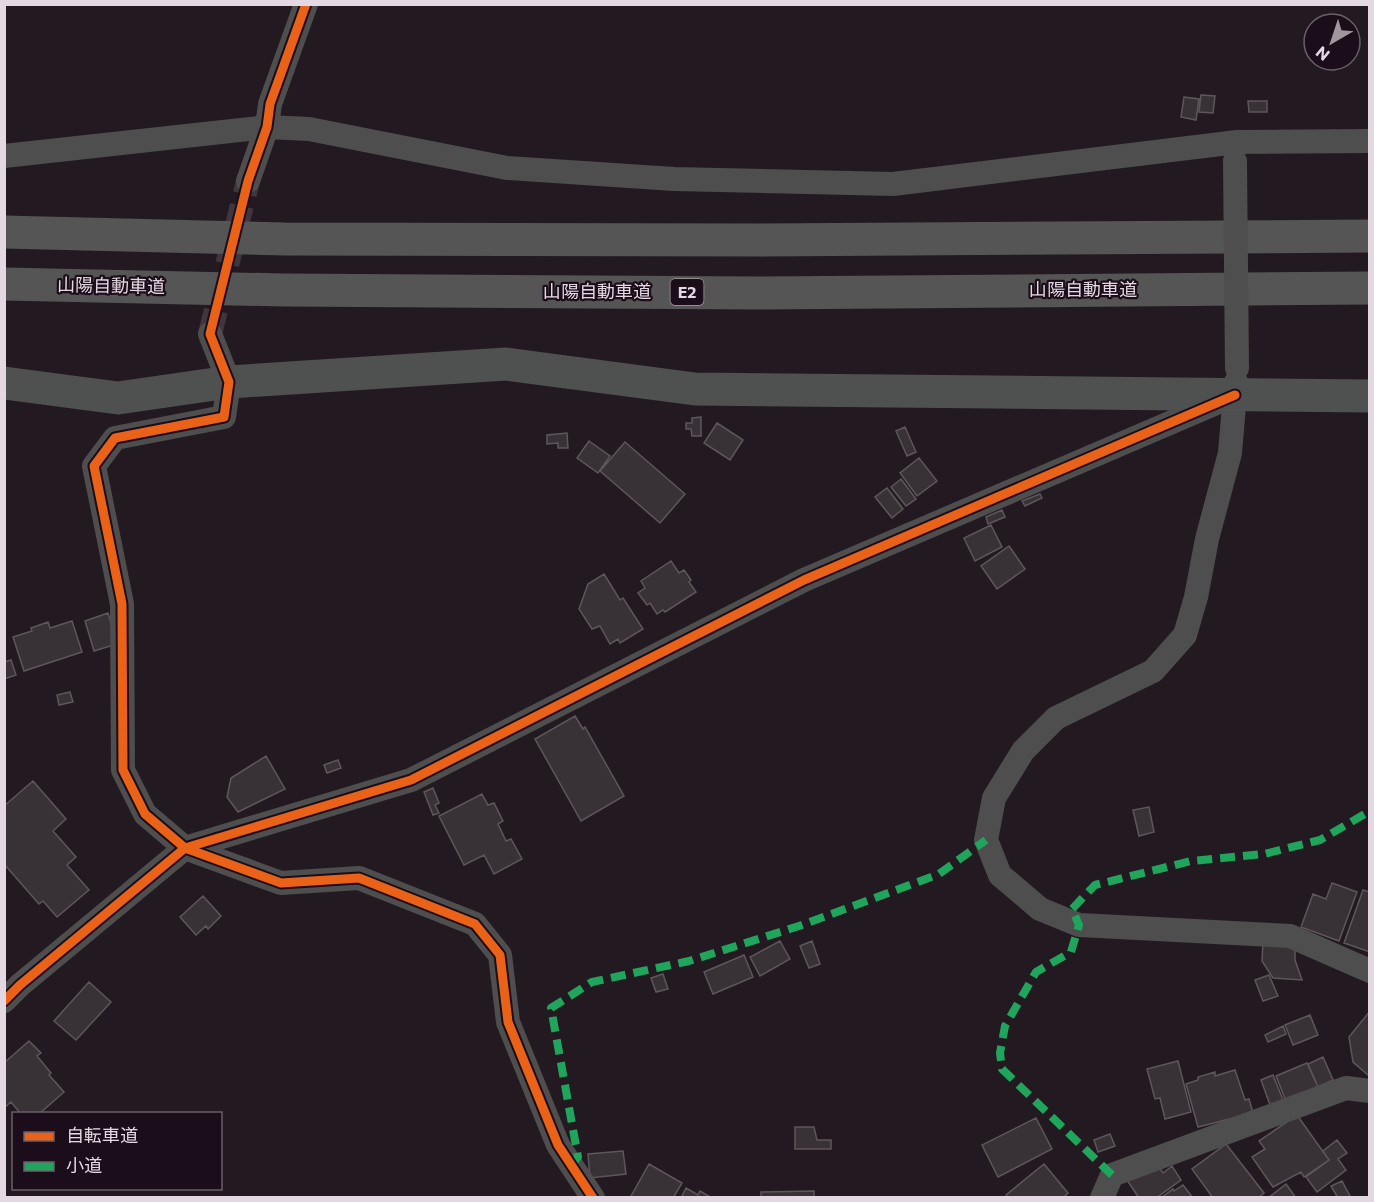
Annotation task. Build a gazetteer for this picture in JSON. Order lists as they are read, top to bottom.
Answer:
{
  "streets": {
    "highway": ["山陽自動車道", "E2"]
  },
  "legend": ["自転車道", "小道"],
  "north": "bottom left"
}
